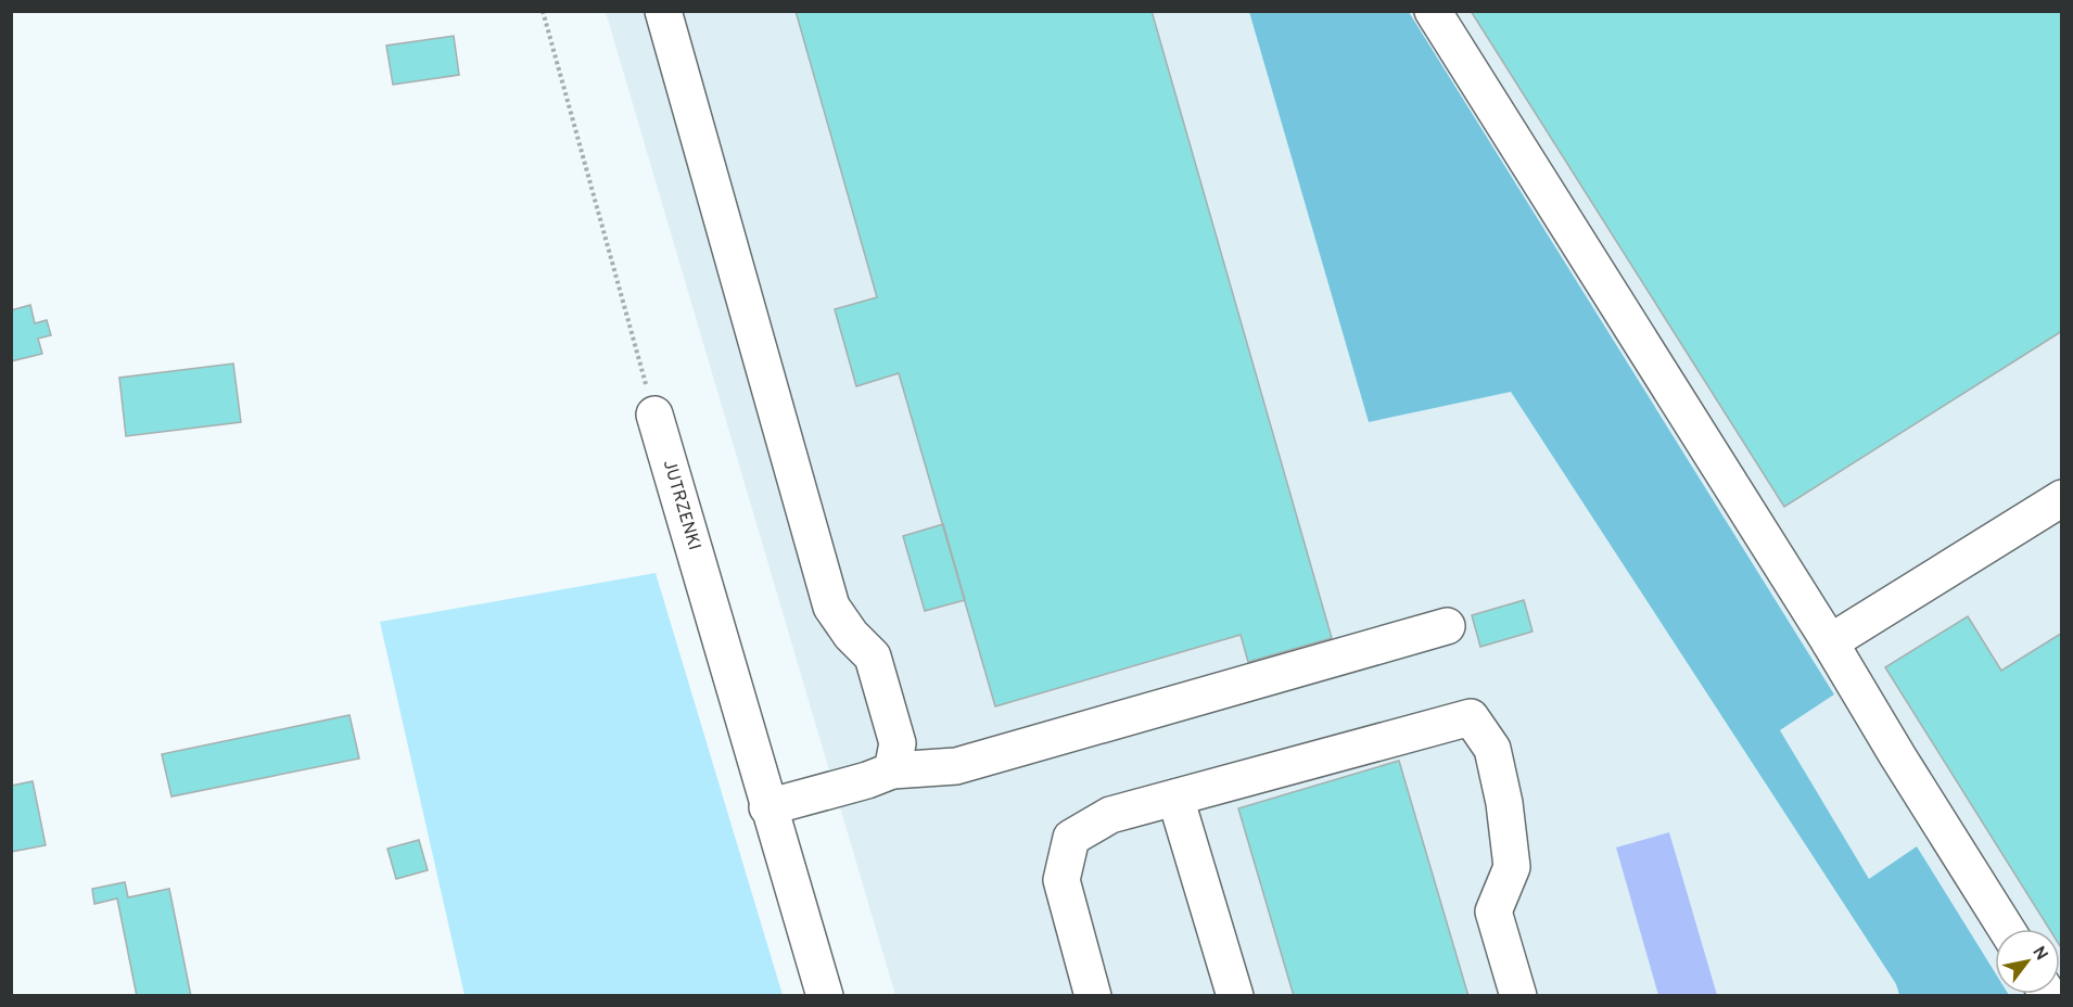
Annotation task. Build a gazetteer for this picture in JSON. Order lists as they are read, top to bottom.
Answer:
{
  "streets": {
    "street": ["JUTRZENKI"]
  },
  "north": "top right"
}
